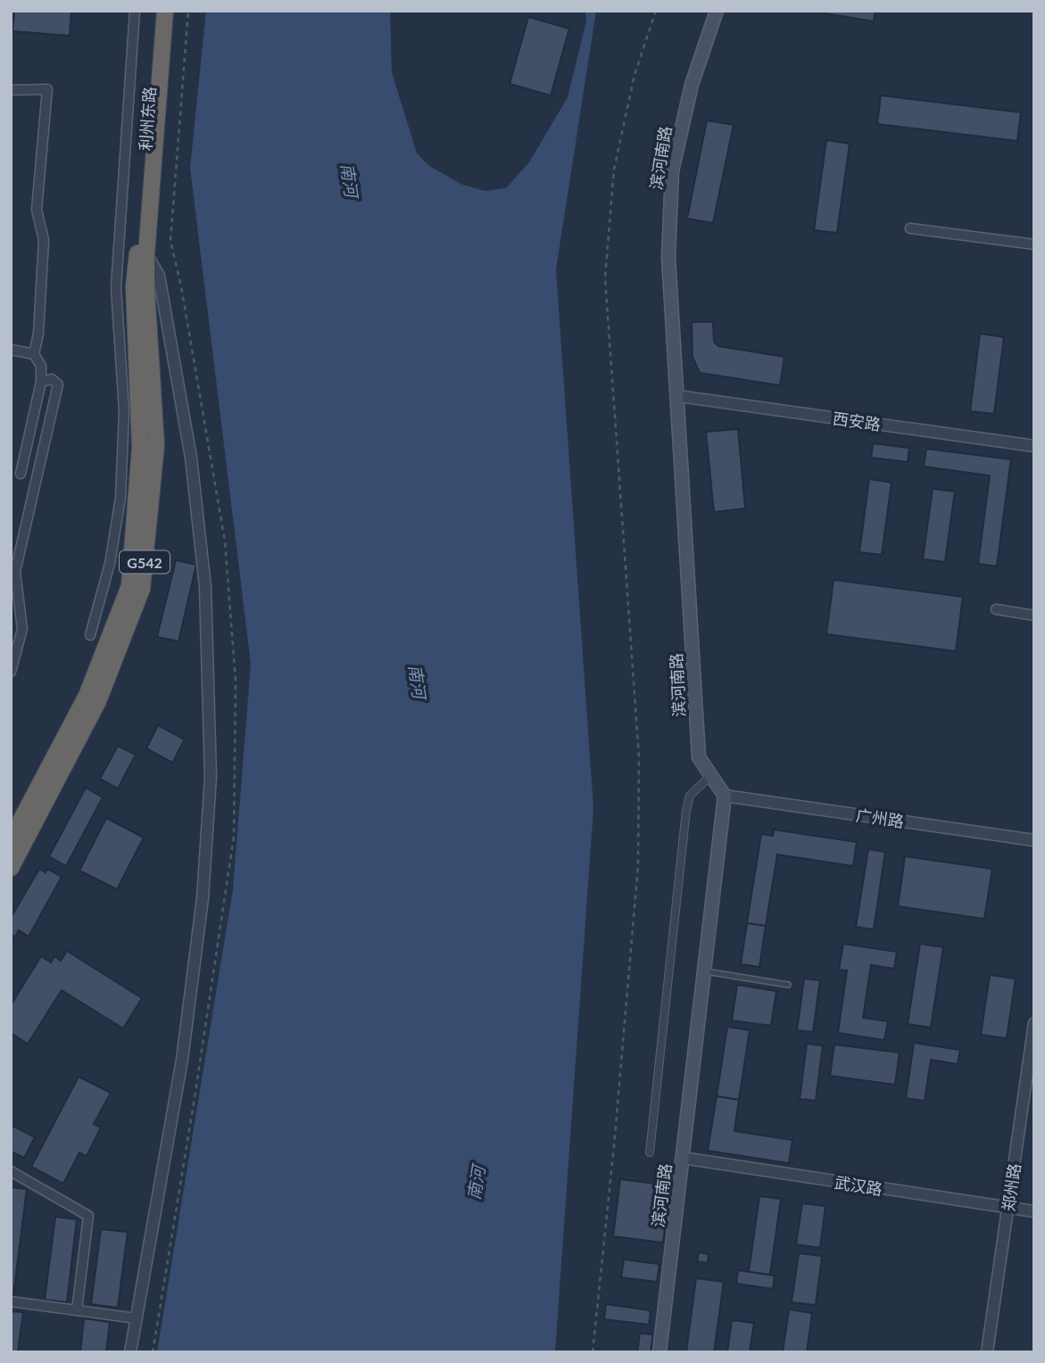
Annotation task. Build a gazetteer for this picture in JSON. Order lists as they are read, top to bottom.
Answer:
{
  "streets": {
    "highway": ["利州东路", "G542"],
    "main road": ["滨河南路"],
    "street": [
      "西安路",
      "广州路",
      "武汉路",
      "郑州路"
    ]
  },
  "crossings": [
    ["利州东路", "G542"],
    ["滨河南路", "西安路"],
    ["滨河南路", "广州路"],
    ["滨河南路", "武汉路"],
    ["武汉路", "郑州路"]
  ],
  "water": ["南河"]
}
